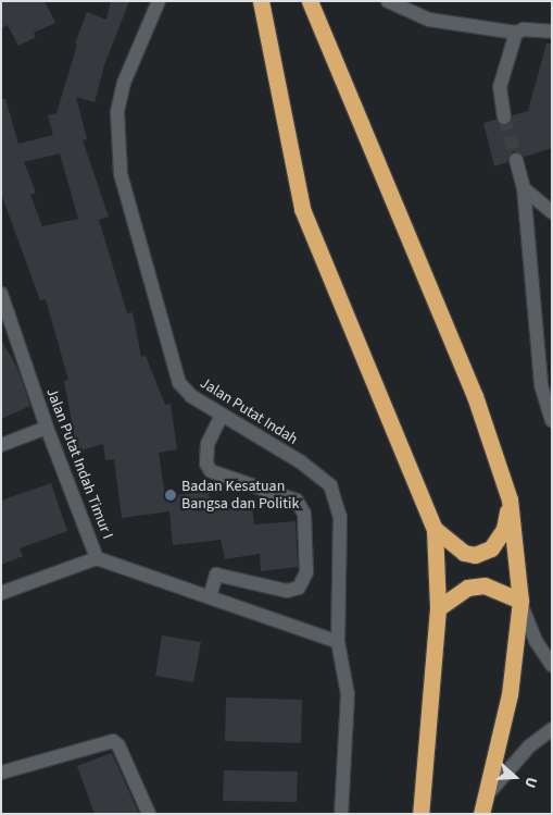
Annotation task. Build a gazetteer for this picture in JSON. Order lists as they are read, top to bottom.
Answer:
{
  "streets": {
    "street": ["Jalan Putat Indah", "Jalan Putat Indah Timur I"]
  },
  "crossings": [
    ["Jalan Putat Indah", "Jalan Putat Indah Timur I"]
  ],
  "places": ["Badan Kesatuan Bangsa dan Politik"],
  "north": "right"
}
